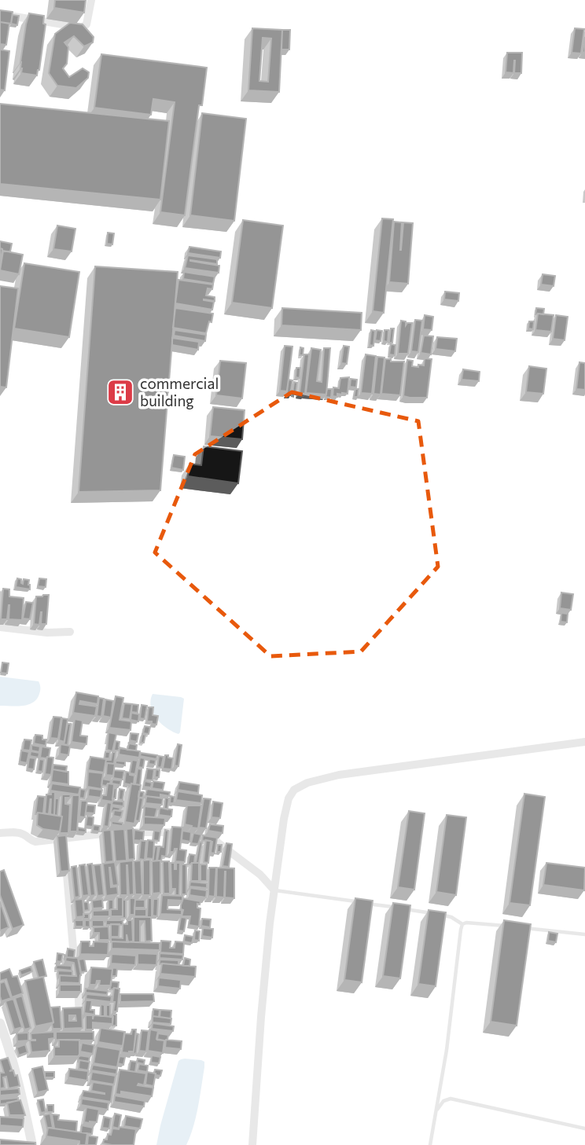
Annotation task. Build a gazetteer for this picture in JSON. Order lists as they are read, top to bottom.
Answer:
{
  "places": {
    "building": ["commercial building"]
  }
}
